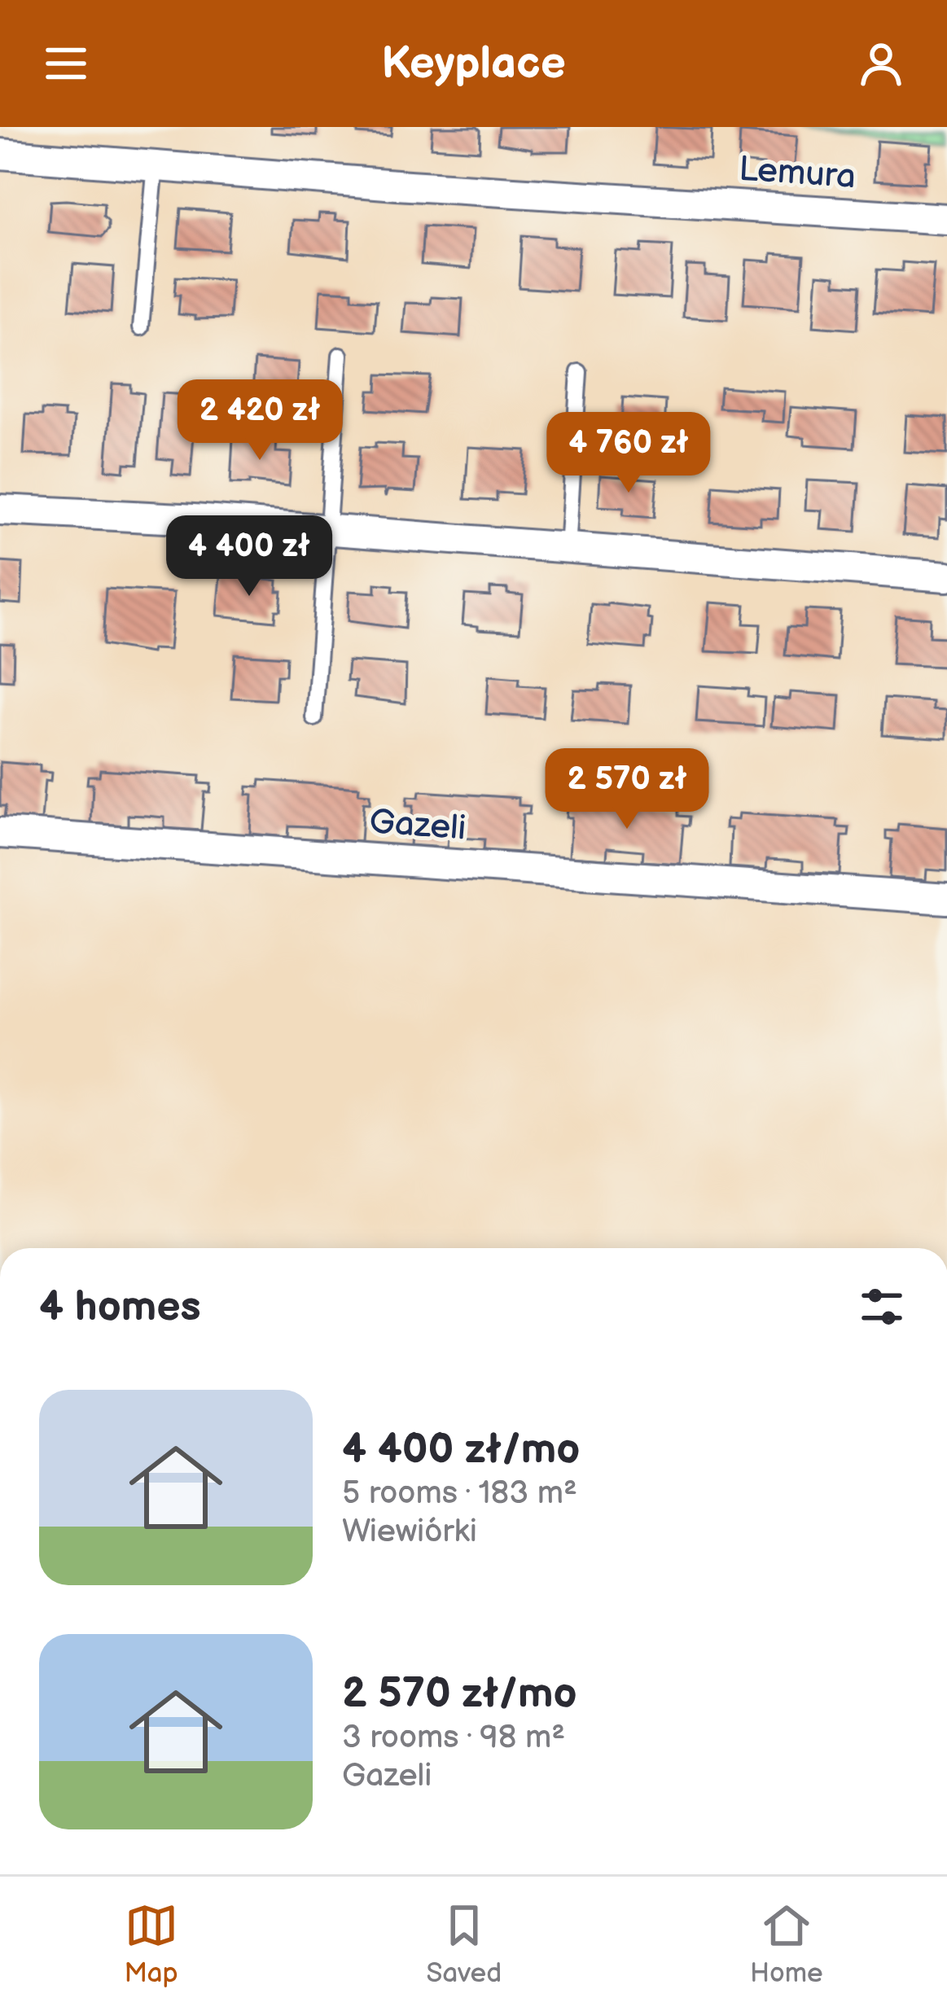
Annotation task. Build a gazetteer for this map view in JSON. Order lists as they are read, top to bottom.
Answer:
{
  "streets": {
    "street": ["Lemura", "Gazeli"]
  },
  "page": {
    "header": "Keyplace",
    "price": [
      "2 420 zł",
      "4 760 zł",
      "4 400 zł",
      "2 570 zł"
    ],
    "heading": "4 homes",
    "list": [
      {
        "name": "4 400 zł/mo",
        "note": "5 rooms · 183 m² · Wiewiórki"
      },
      {
        "name": "2 570 zł/mo",
        "note": "3 rooms · 98 m² · Gazeli"
      }
    ],
    "tabs": ["Map", "Saved", "Home"]
  }
}
